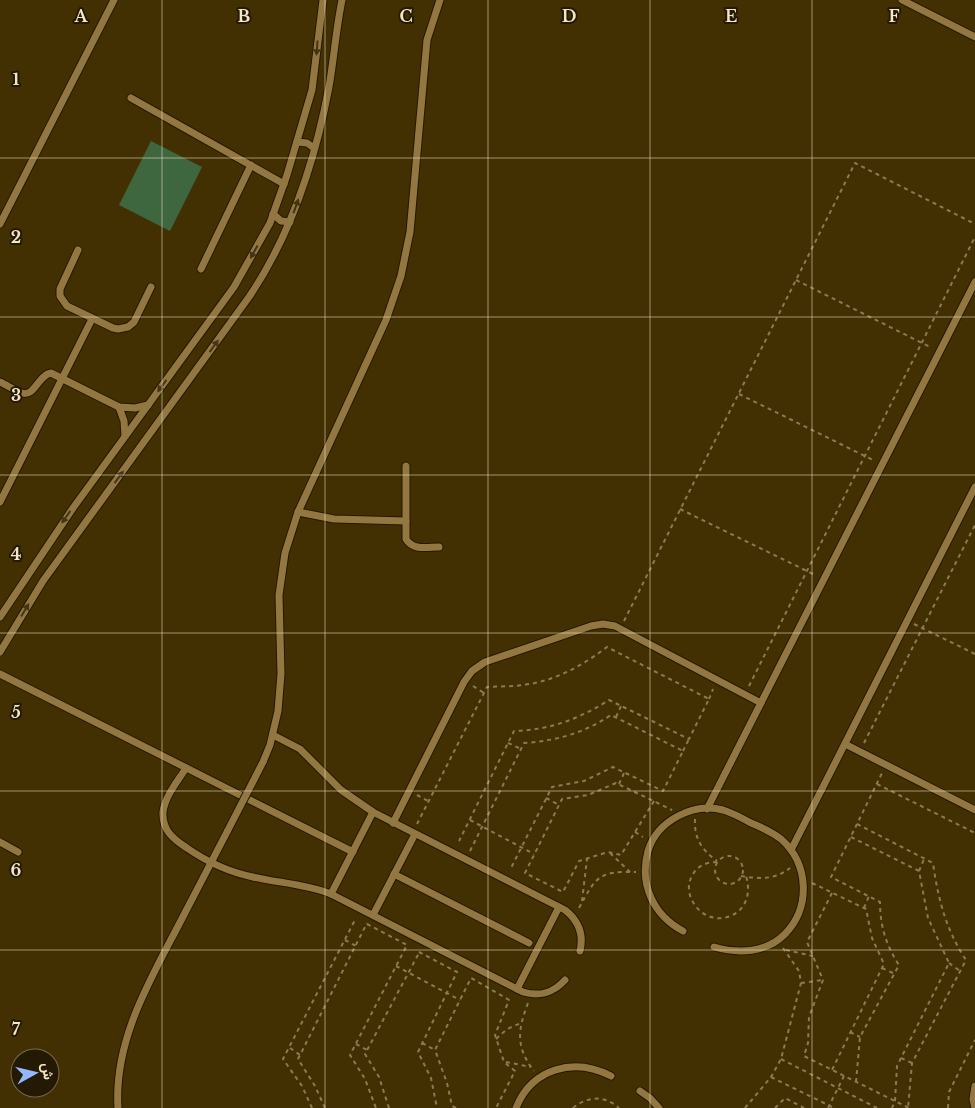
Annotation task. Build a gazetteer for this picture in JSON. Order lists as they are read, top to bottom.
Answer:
{
  "north": "right",
  "grid": {
    "columns": [
      "A",
      "B",
      "C",
      "D",
      "E",
      "F"
    ],
    "rows": [
      "1",
      "2",
      "3",
      "4",
      "5",
      "6",
      "7"
    ]
  }
}
